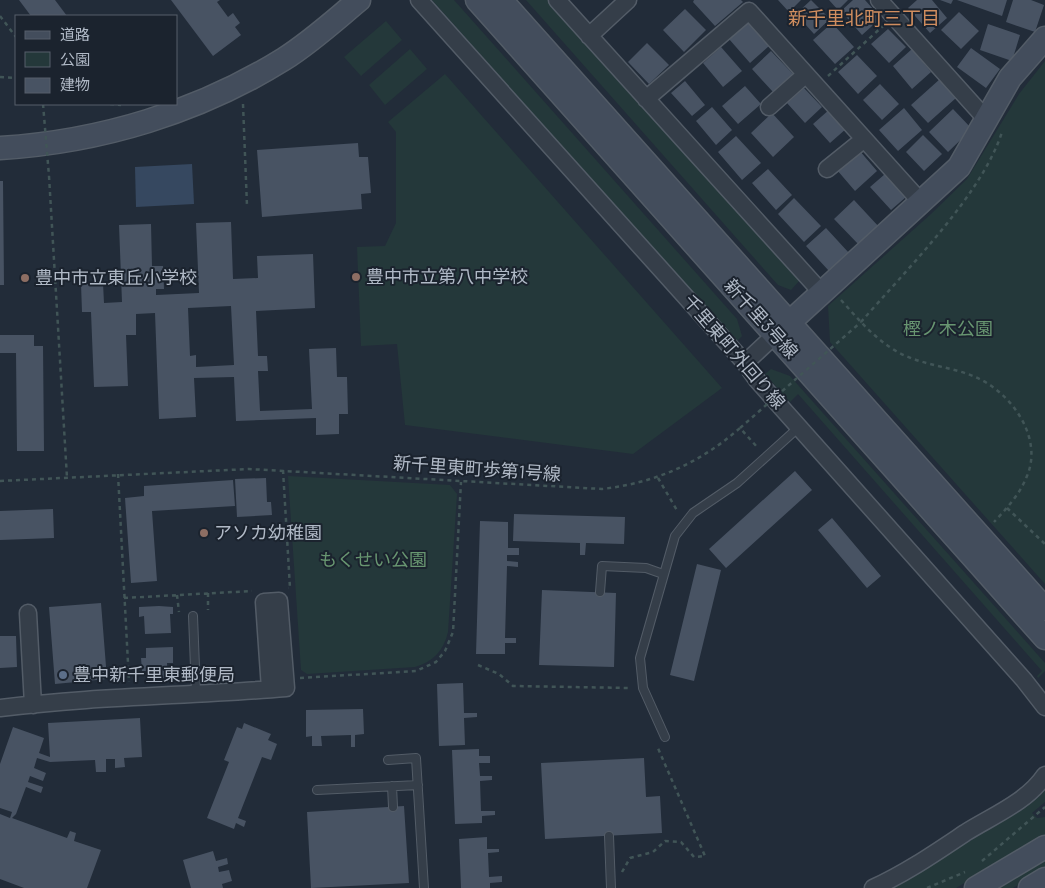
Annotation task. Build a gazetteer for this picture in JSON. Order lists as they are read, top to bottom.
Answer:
{
  "streets": {
    "street": ["新千里3号線", "千里東町外回り線"],
    "path": ["新千里東町歩第1号線"]
  },
  "districts": ["新千里北町三丁目"],
  "parks": ["樫ノ木公園", "もくせい公園"],
  "places": [
    "豊中市立第八中学校",
    "豊中市立東丘小学校",
    "アソカ幼稚園",
    "豊中新千里東郵便局"
  ],
  "legend": ["道路", "公園", "建物"]
}
